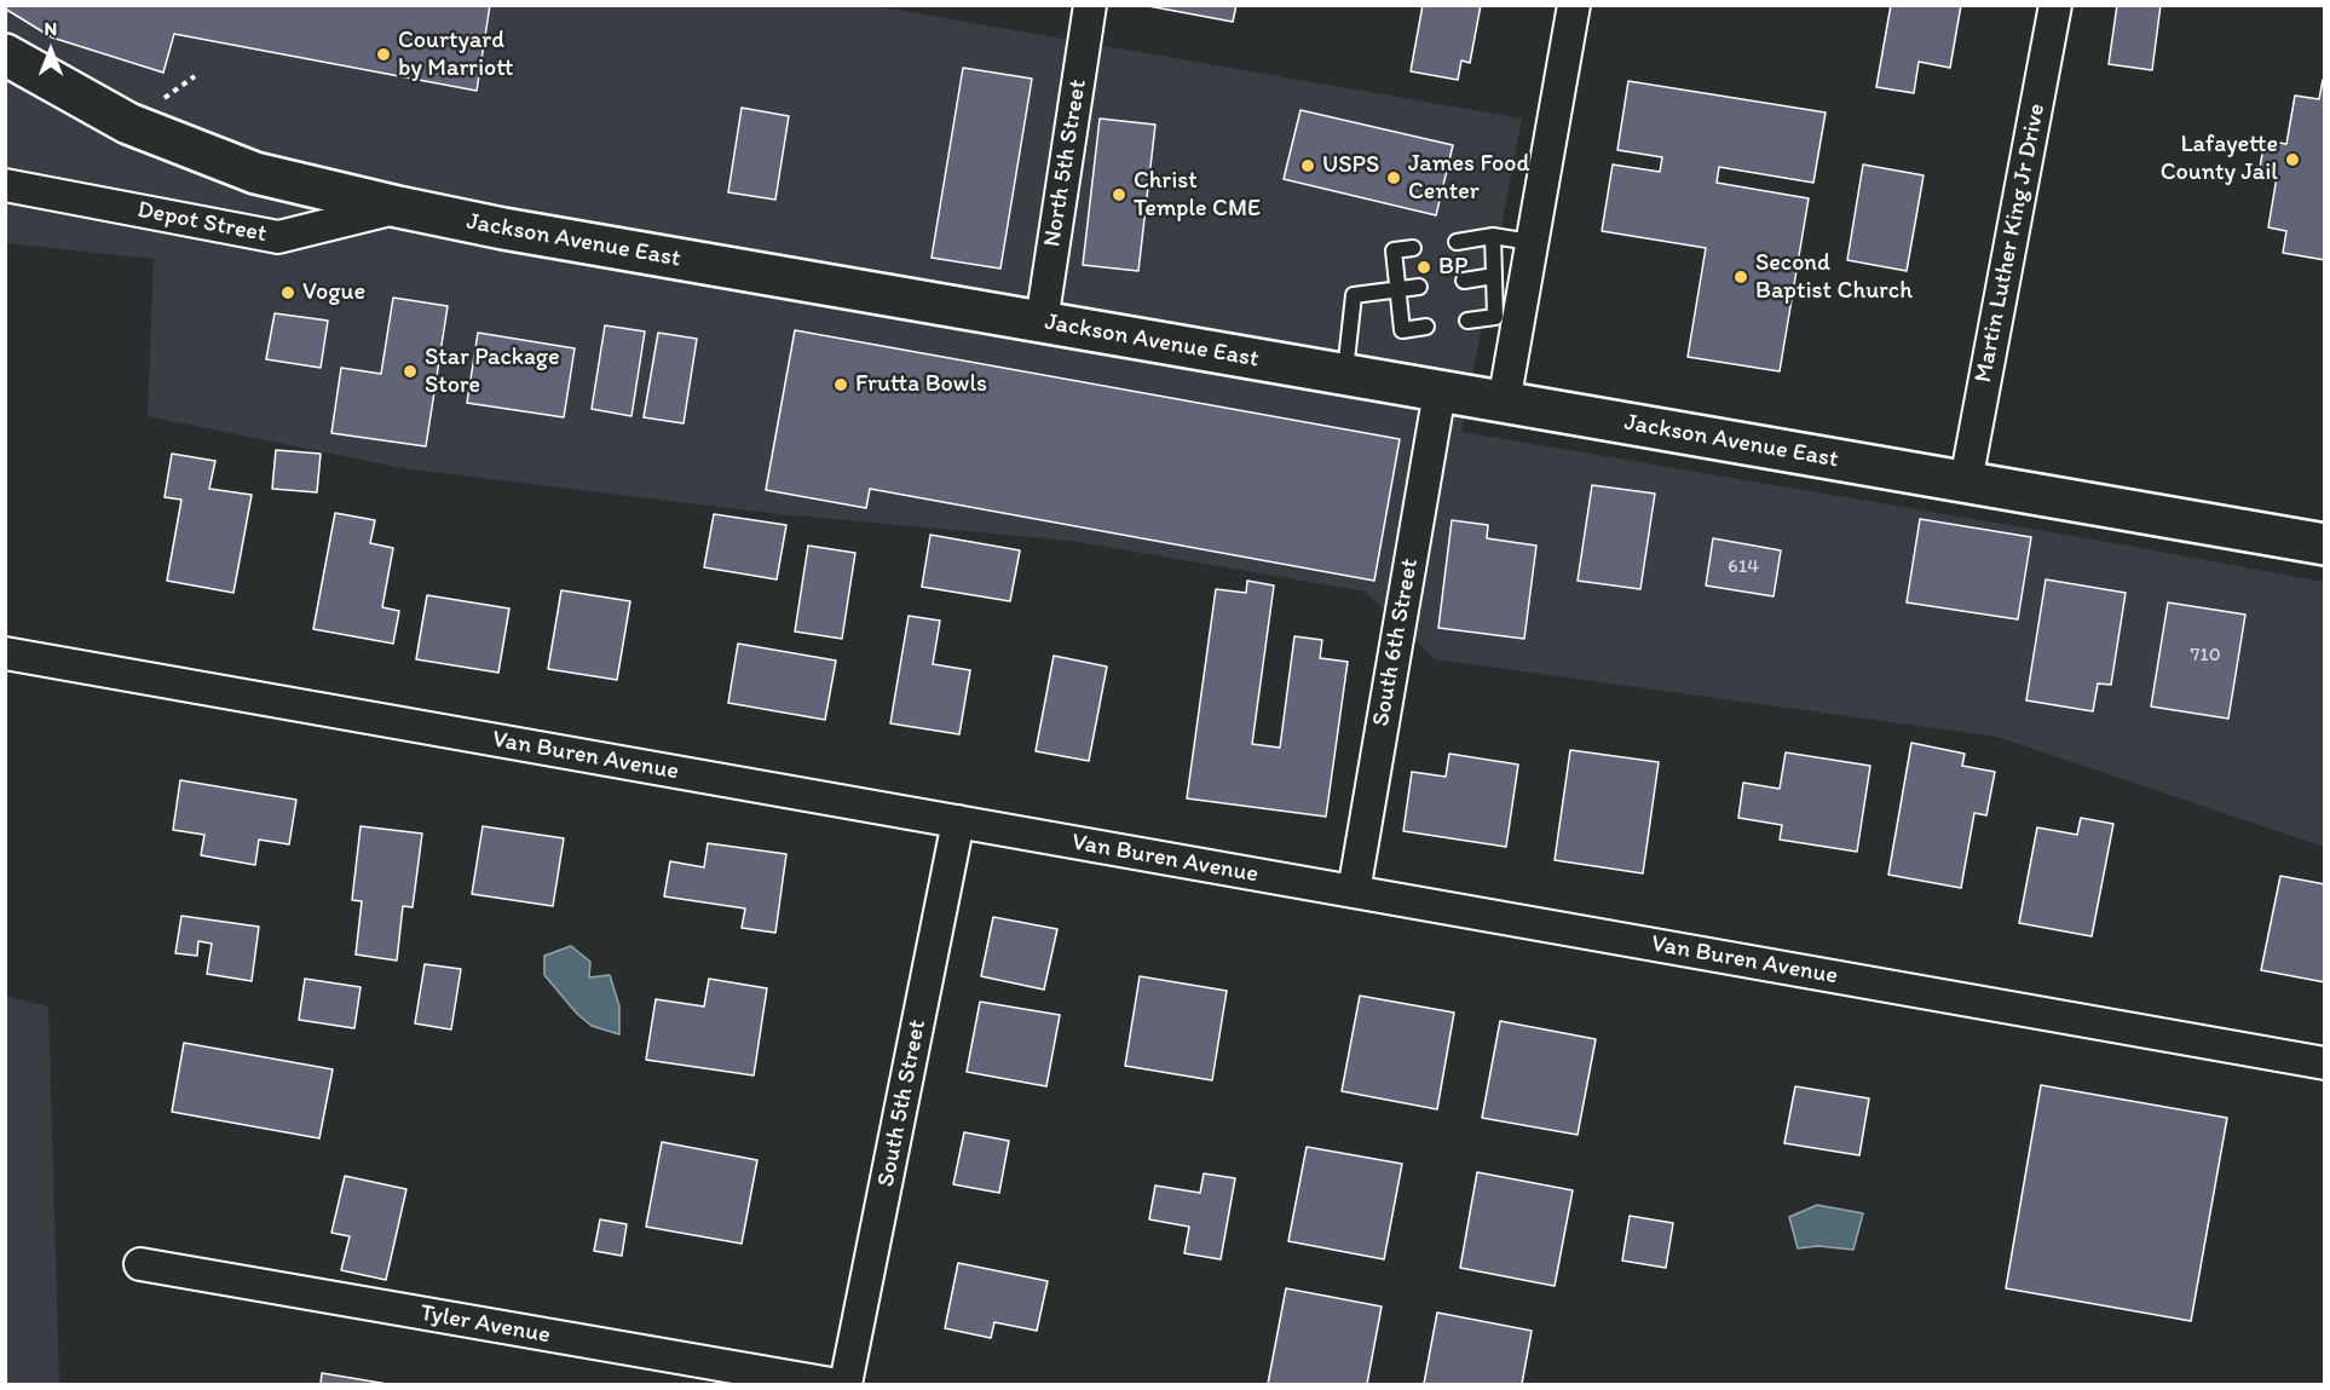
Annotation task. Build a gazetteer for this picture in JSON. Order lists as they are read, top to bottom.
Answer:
{
  "streets": {
    "main road": ["Jackson Avenue East"],
    "street": [
      "North 5th Street",
      "Depot Street",
      "Martin Luther King Jr Drive",
      "South 6th Street",
      "Van Buren Avenue",
      "South 5th Street",
      "Tyler Avenue"
    ]
  },
  "crossings": [
    ["North 5th Street", "Jackson Avenue East"],
    ["Depot Street", "Jackson Avenue East"],
    ["Jackson Avenue East", "Martin Luther King Jr Drive"],
    ["Jackson Avenue East", "South 6th Street"],
    ["South 6th Street", "Van Buren Avenue"],
    ["Van Buren Avenue", "South 5th Street"]
  ],
  "places": [
    "Courtyard by Marriott",
    "Lafayette County Jail",
    "USPS",
    "James Food Center",
    "Christ Temple CME",
    "BP",
    "Second Baptist Church",
    "Vogue",
    "Star Package Store",
    "Frutta Bowls"
  ],
  "house_numbers": ["614", "710"],
  "north": "top"
}
